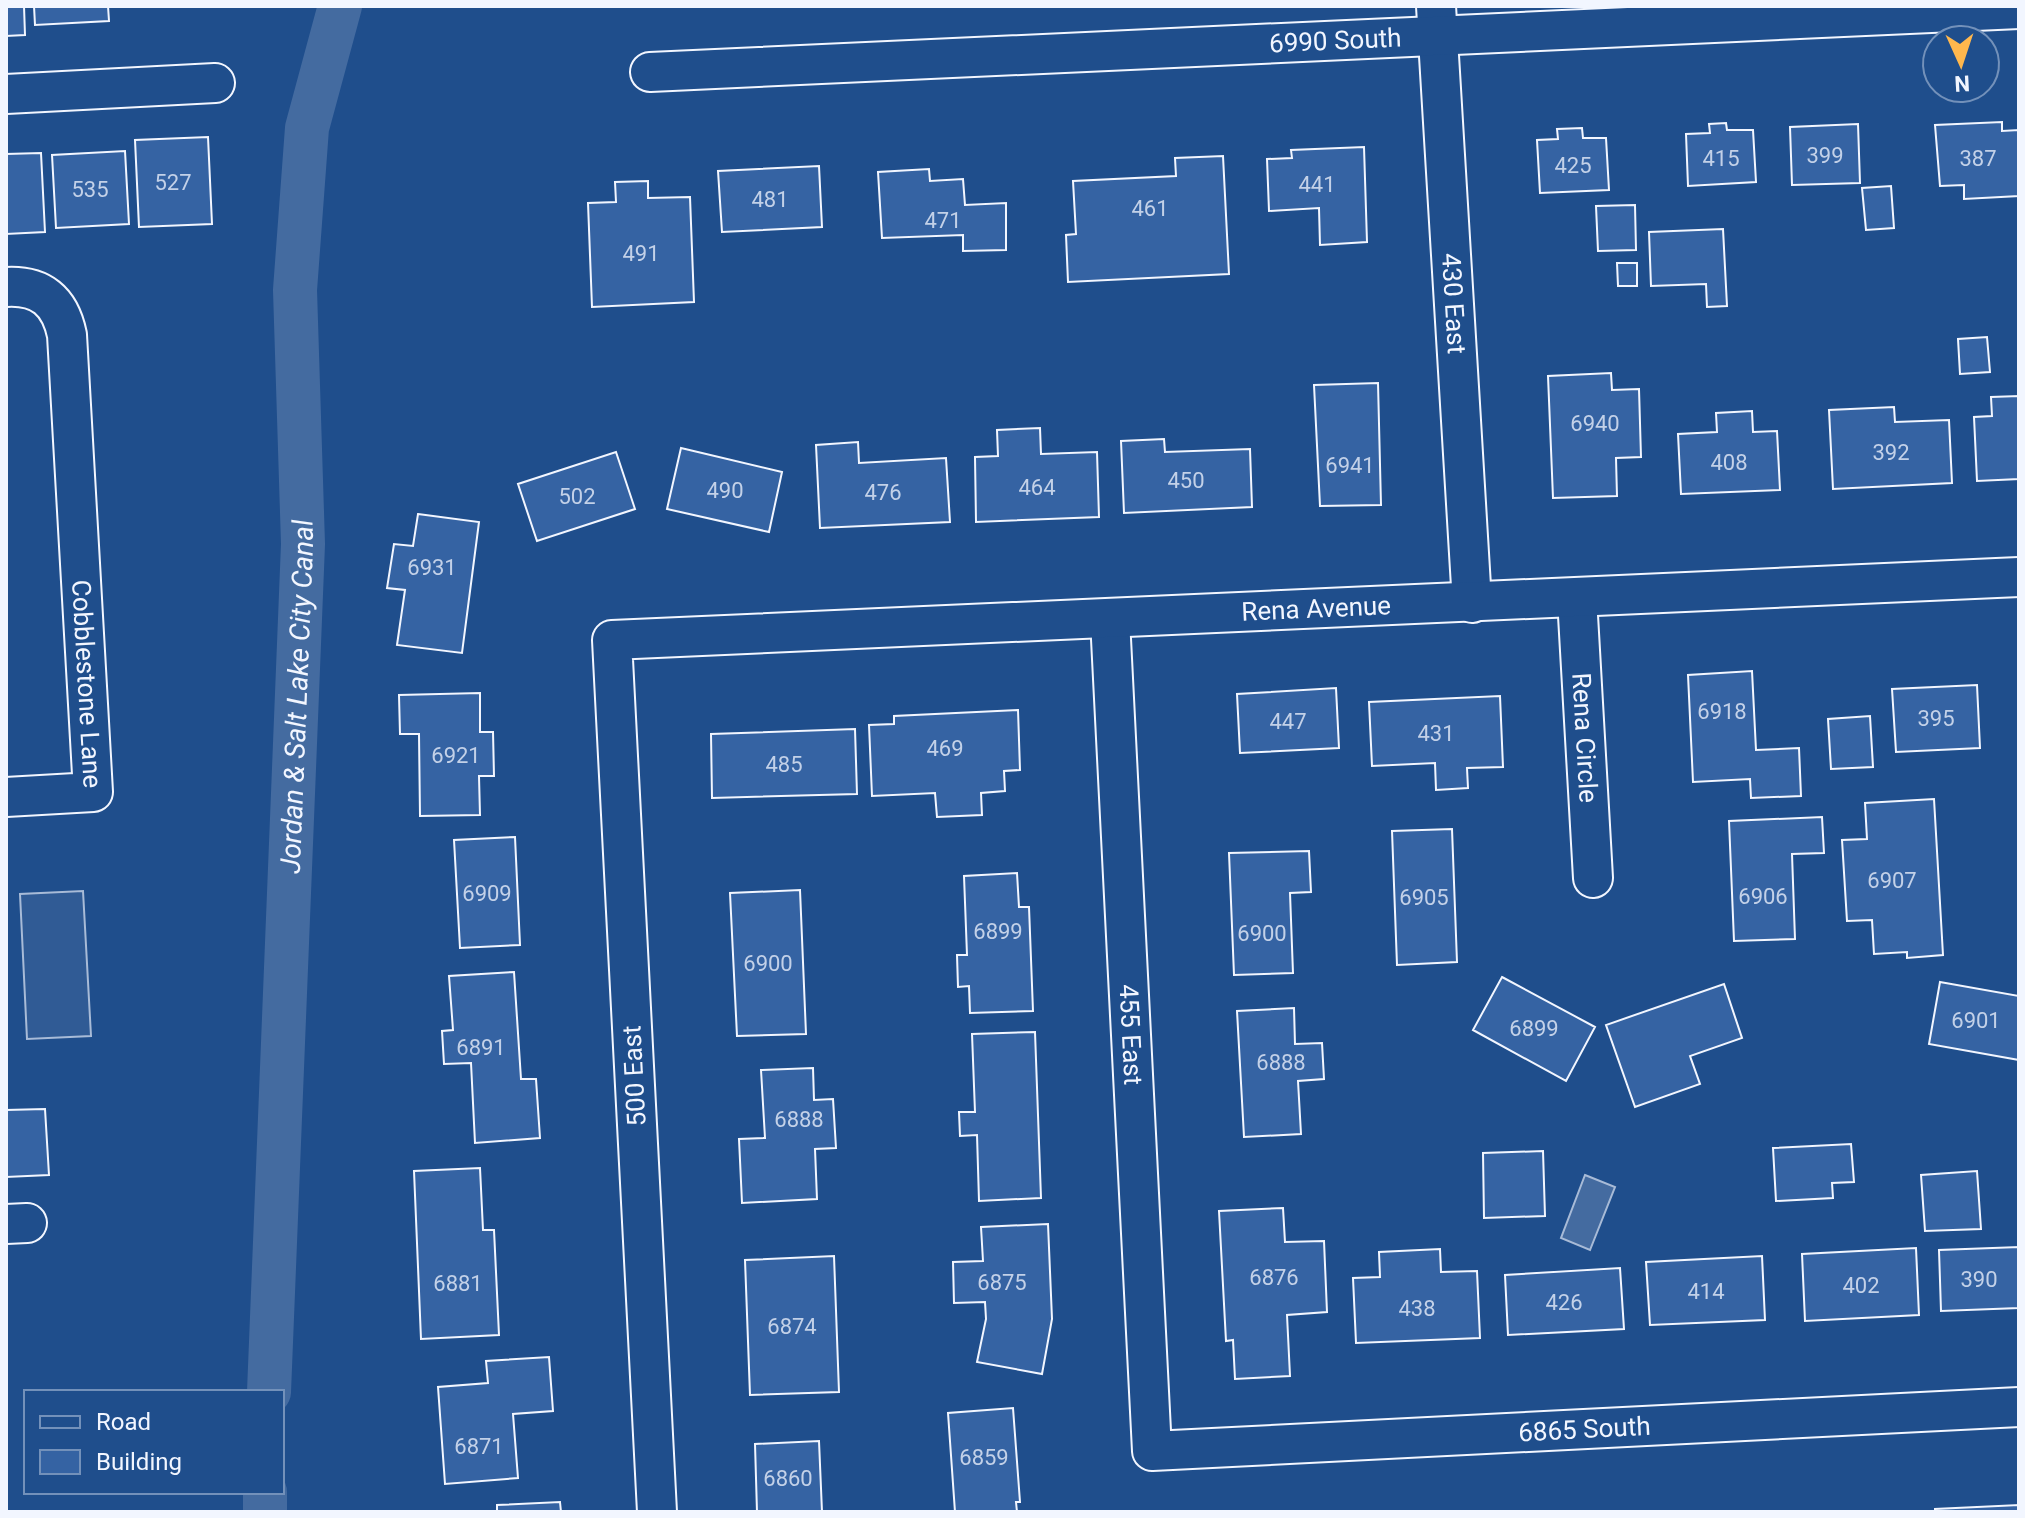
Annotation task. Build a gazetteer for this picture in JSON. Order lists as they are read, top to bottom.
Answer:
{
  "streets": {
    "street": [
      "6990 South",
      "430 East",
      "Rena Avenue",
      "Cobblestone Lane",
      "Rena Circle",
      "455 East",
      "500 East",
      "6865 South"
    ]
  },
  "crossings": [
    ["6990 South", "430 East"],
    ["430 East", "Rena Avenue"],
    ["Rena Avenue", "Rena Circle"],
    ["Rena Avenue", "455 East"],
    ["Rena Avenue", "500 East"],
    ["455 East", "6865 South"]
  ],
  "water": ["Jordan & Salt Lake City Canal"],
  "house_numbers": [
    "399",
    "415",
    "387",
    "425",
    "527",
    "441",
    "535",
    "481",
    "461",
    "471",
    "491",
    "6940",
    "392",
    "408",
    "6941",
    "450",
    "464",
    "490",
    "476",
    "502",
    "6931",
    "6918",
    "395",
    "447",
    "431",
    "469",
    "6921",
    "485",
    "6907",
    "6909",
    "6906",
    "6905",
    "6899",
    "6900",
    "6900",
    "6901",
    "6899",
    "6891",
    "6888",
    "6888",
    "6876",
    "390",
    "6875",
    "6881",
    "402",
    "414",
    "426",
    "438",
    "6874",
    "6871",
    "6859",
    "6860"
  ],
  "legend": ["Road", "Building"],
  "north": "bottom"
}
